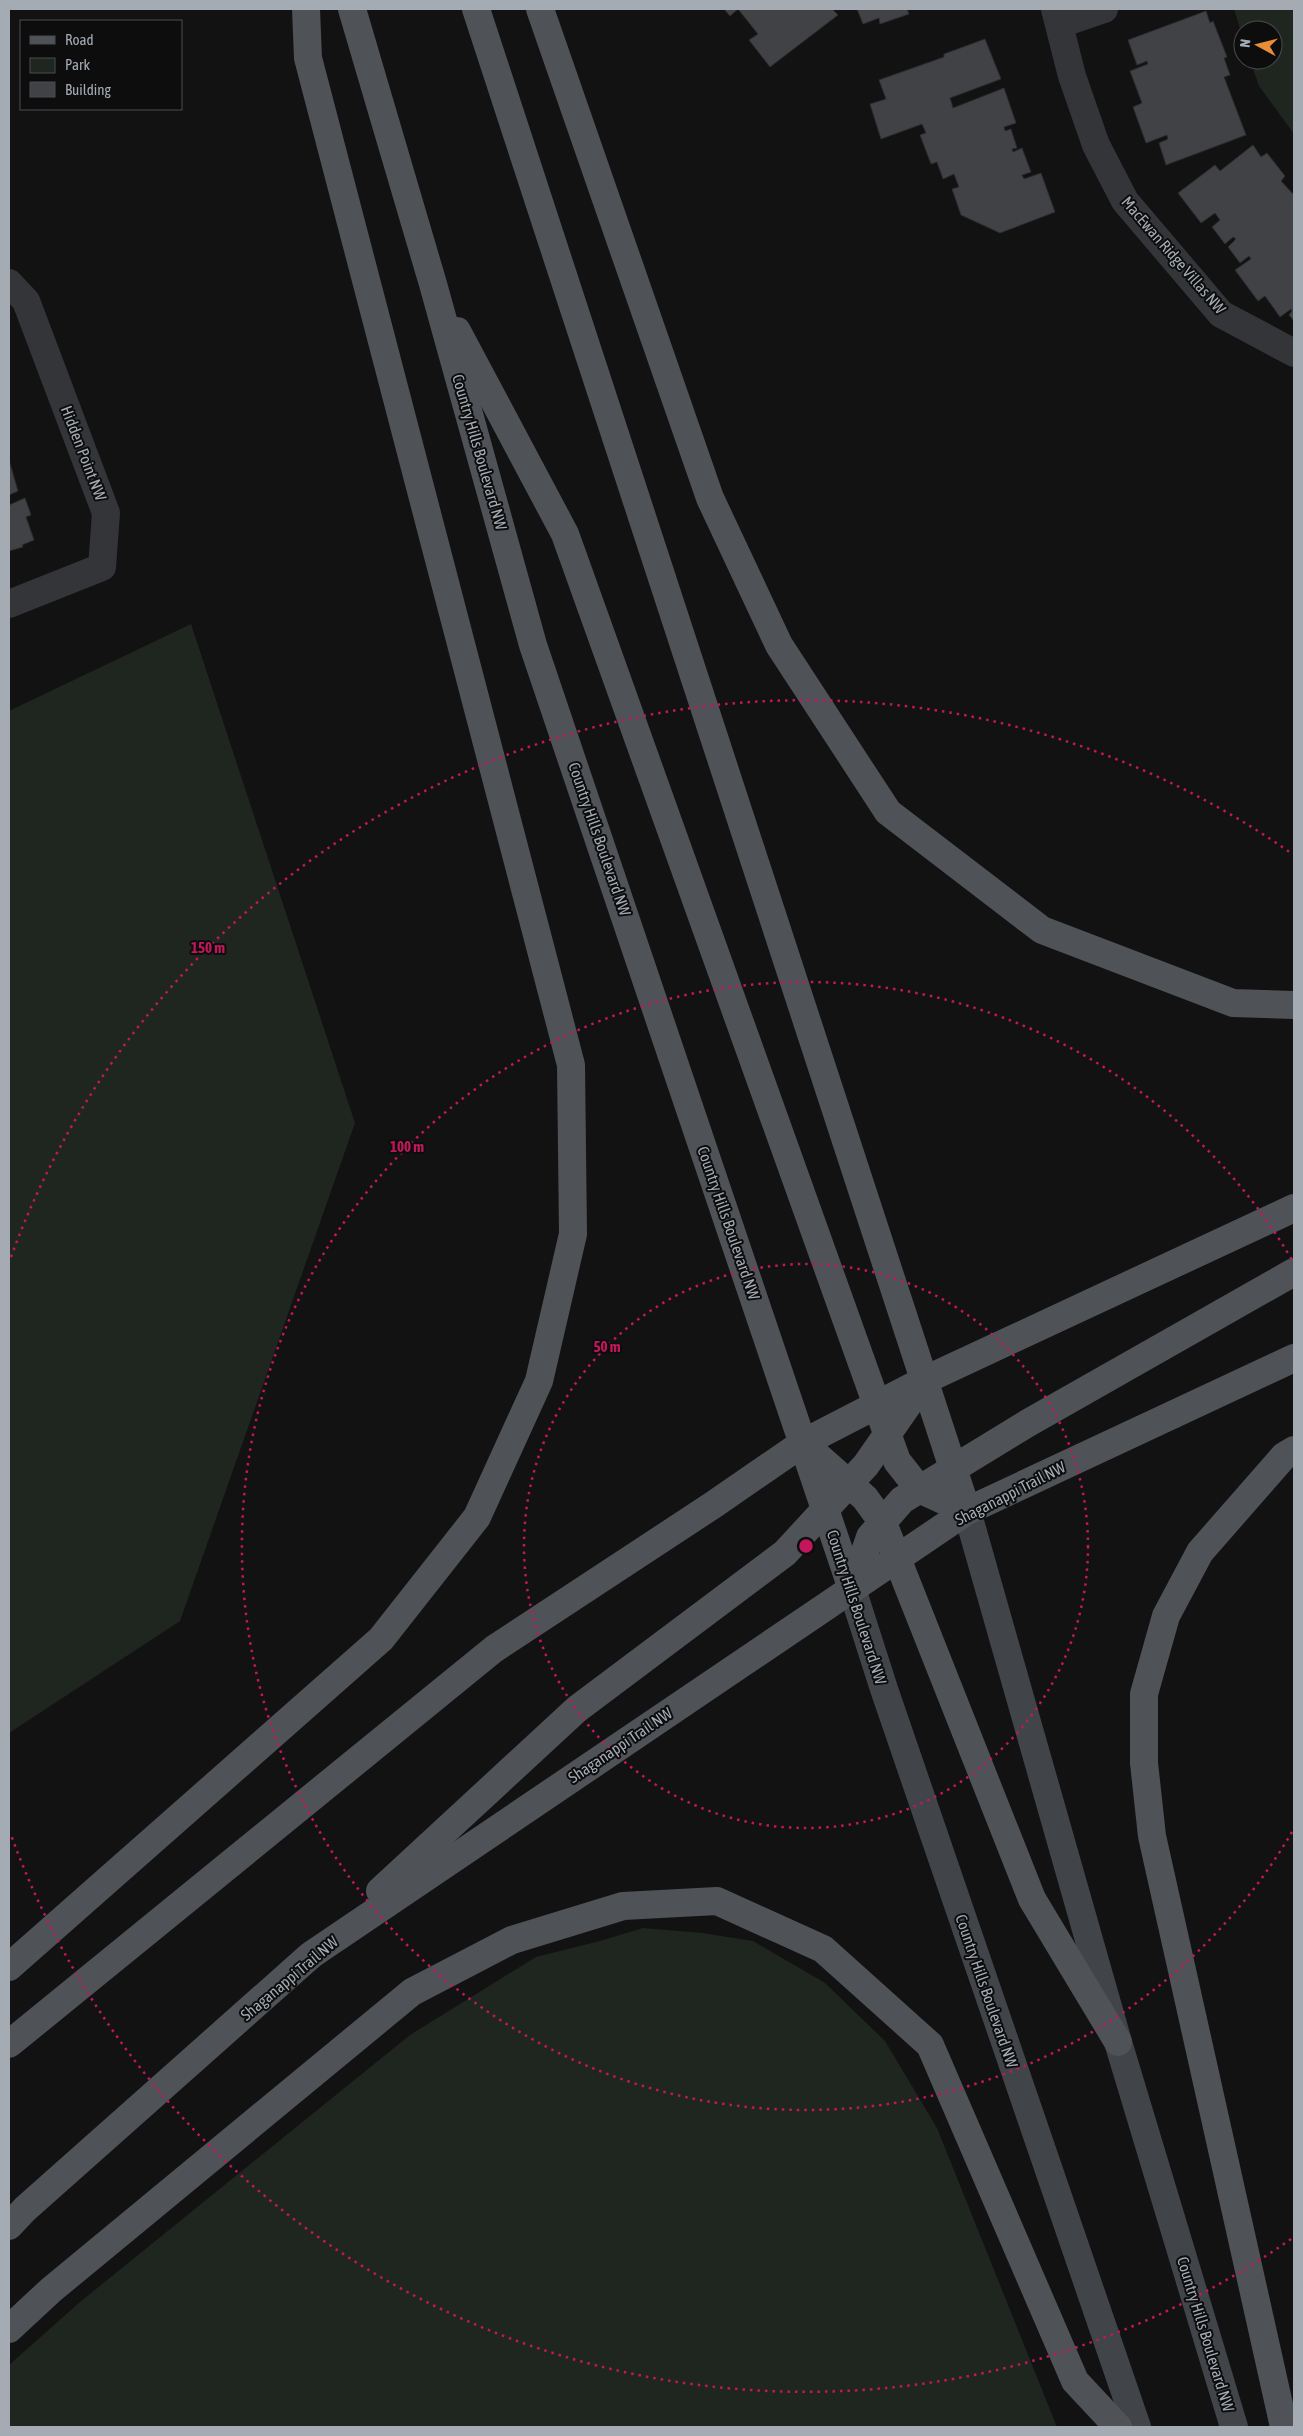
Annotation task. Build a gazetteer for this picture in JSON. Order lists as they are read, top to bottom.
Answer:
{
  "streets": {
    "main road": ["Country Hills Boulevard NW", "Shaganappi Trail NW"],
    "street": ["MacEwan Ridge Villas NW", "Hidden Point NW"]
  },
  "crossings": [
    ["Country Hills Boulevard NW", "Shaganappi Trail NW"]
  ],
  "legend": ["Road", "Park", "Building"],
  "north": "left",
  "rings": ["150 m", "100 m", "50 m"]
}
